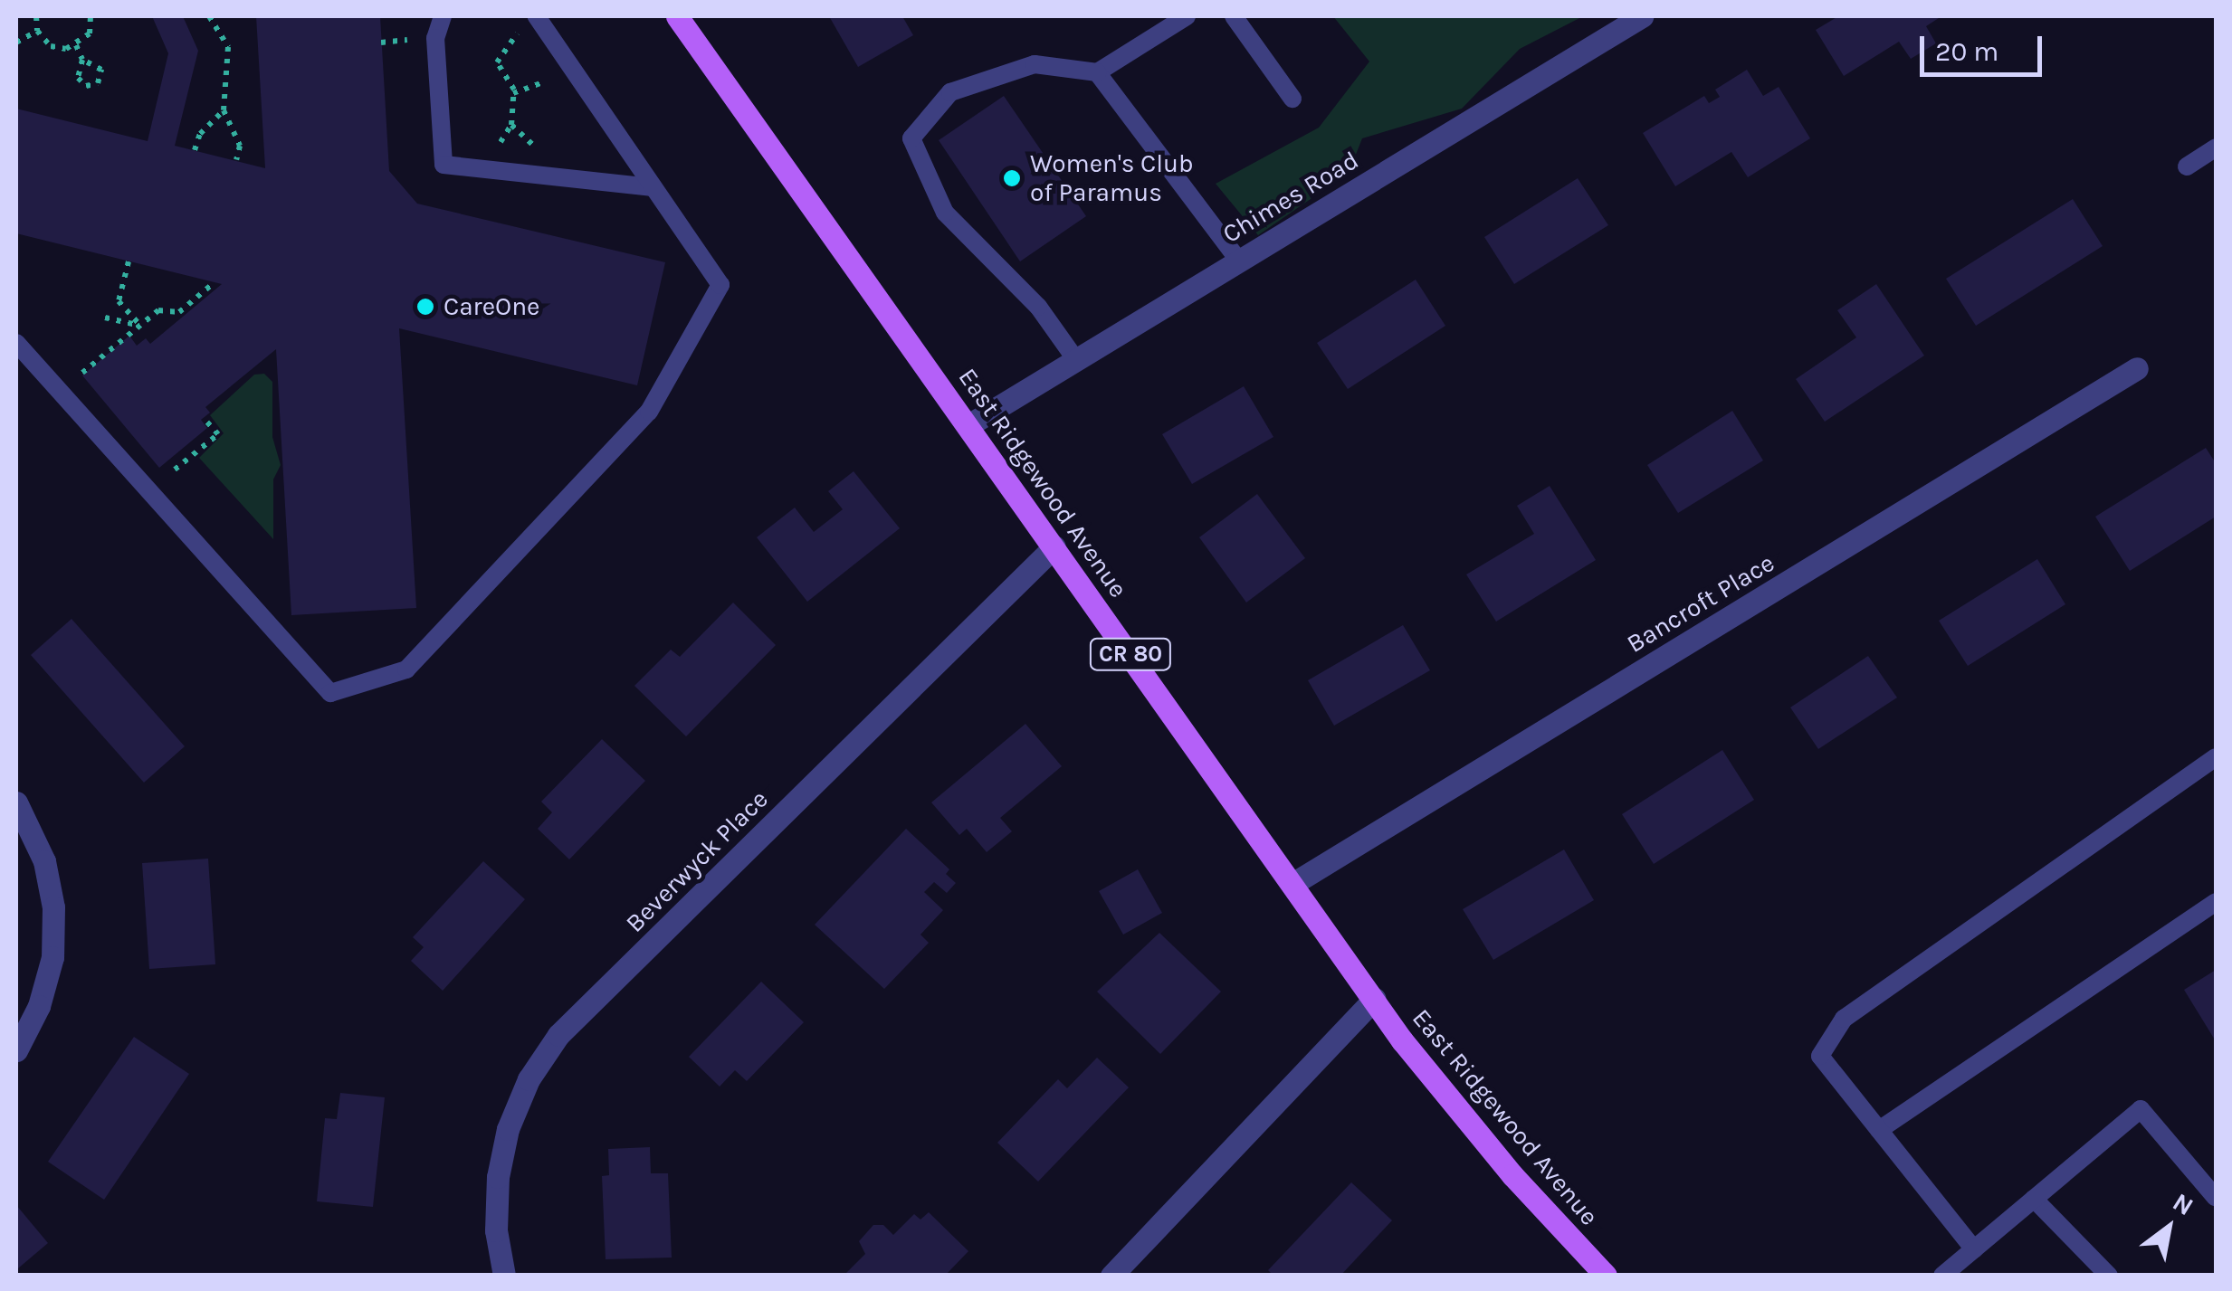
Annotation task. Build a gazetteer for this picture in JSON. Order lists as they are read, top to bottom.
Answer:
{
  "streets": {
    "main road": ["East Ridgewood Avenue", "CR 80"],
    "street": ["Chimes Road", "Bancroft Place", "Beverwyck Place"]
  },
  "crossings": [
    ["Chimes Road", "East Ridgewood Avenue"],
    ["East Ridgewood Avenue", "Bancroft Place"],
    ["East Ridgewood Avenue", "Beverwyck Place"]
  ],
  "places": ["Women's Club of Paramus", "CareOne"],
  "scale_bar": "20 m",
  "north": "top right"
}
